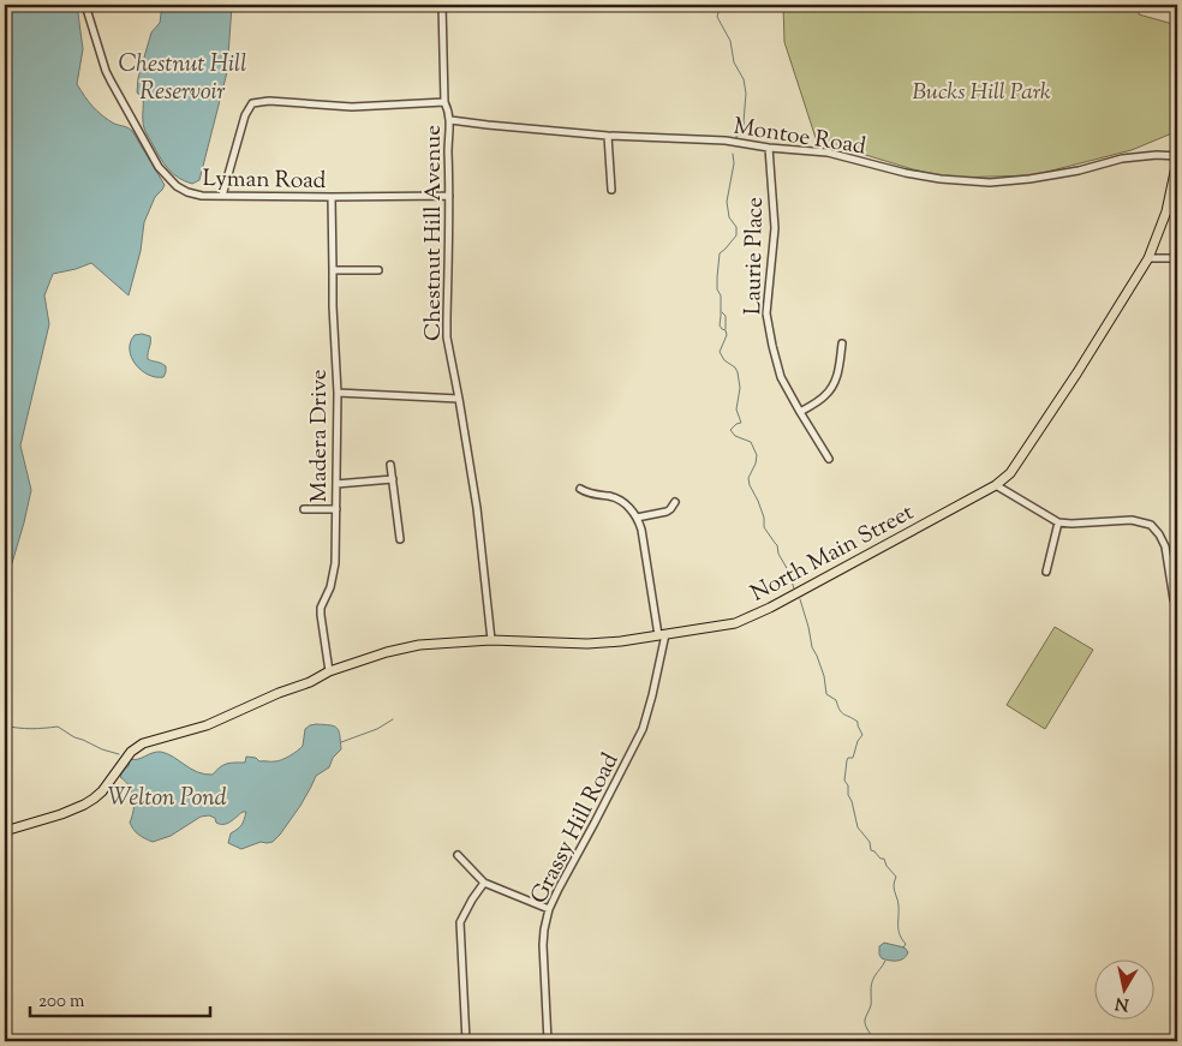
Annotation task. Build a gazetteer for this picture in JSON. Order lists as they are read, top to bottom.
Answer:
{
  "streets": {
    "main road": ["North Main Street"],
    "street": [
      "Montoe Road",
      "Lyman Road",
      "Chestnut Hill Avenue",
      "Laurie Place",
      "Madera Drive",
      "Grassy Hill Road"
    ]
  },
  "crossings": [
    ["Montoe Road", "Chestnut Hill Avenue"],
    ["Montoe Road", "Laurie Place"],
    ["Lyman Road", "Chestnut Hill Avenue"],
    ["Lyman Road", "Madera Drive"],
    ["Chestnut Hill Avenue", "North Main Street"],
    ["Madera Drive", "North Main Street"],
    ["North Main Street", "Grassy Hill Road"]
  ],
  "water": ["Chestnut Hill Reservoir", "Welton Pond"],
  "parks": ["Bucks Hill Park"],
  "scale_bar": "200 m",
  "north": "bottom"
}
